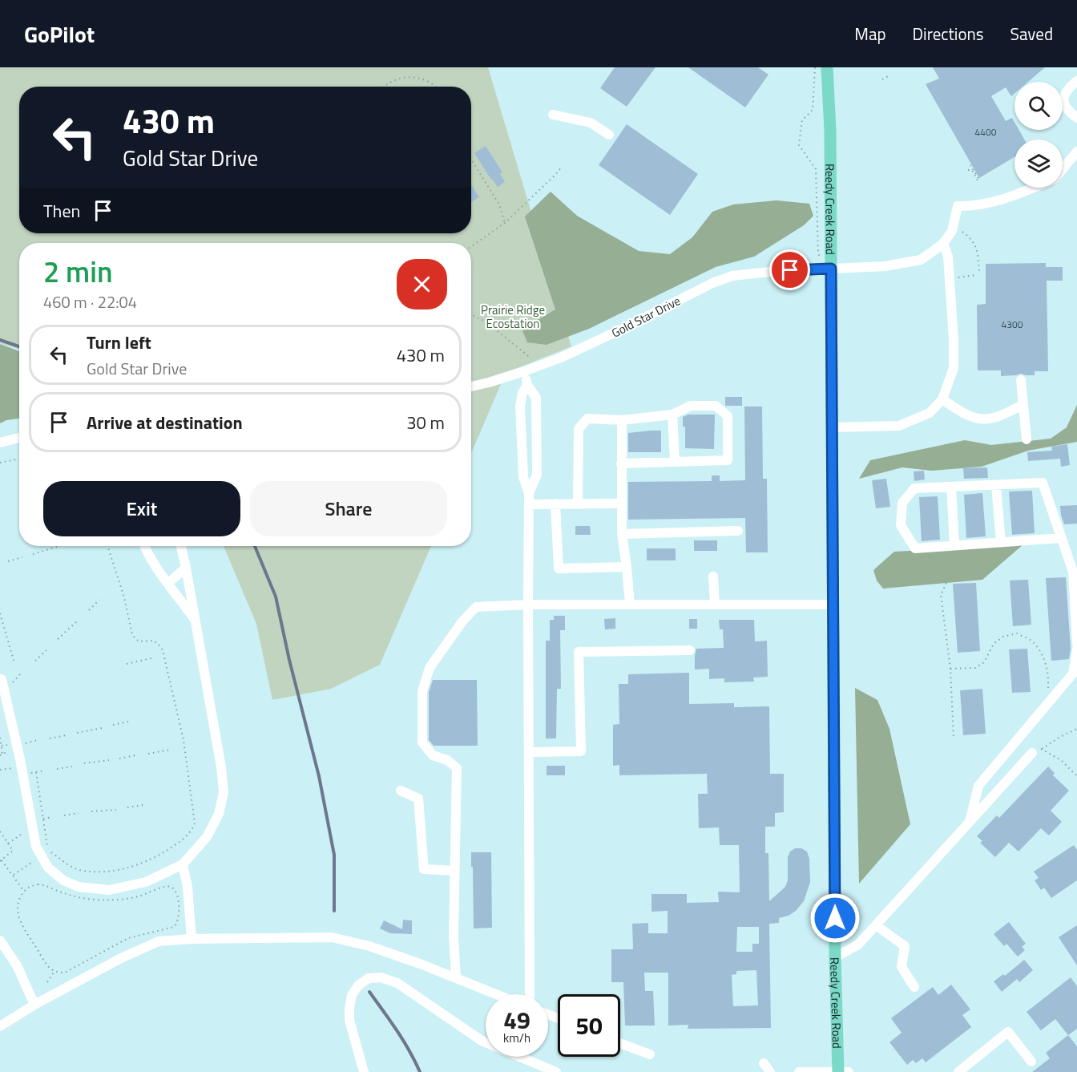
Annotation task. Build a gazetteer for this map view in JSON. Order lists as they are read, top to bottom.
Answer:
{
  "streets": {
    "main road": ["Reedy Creek Road"],
    "street": ["Gold Star Drive"]
  },
  "crossings": [
    ["Reedy Creek Road", "Gold Star Drive"]
  ],
  "parks": ["Prairie Ridge Ecostation"],
  "house_numbers": ["4400", "4300"],
  "page": {
    "header": "GoPilot",
    "nav": ["Map", "Directions", "Saved"],
    "turn": ["430 m", "Gold Star Drive"],
    "then": "Then",
    "heading": ["2 min", "460 m · 22:04"],
    "list": [
      {
        "name": "Turn left",
        "note": "Gold Star Drive",
        "value": "430 m"
      },
      {
        "name": "Arrive at destination",
        "value": "30 m"
      }
    ],
    "buttons": ["Exit", "Share"],
    "speed": "49 km/h",
    "limit": "50"
  }
}
